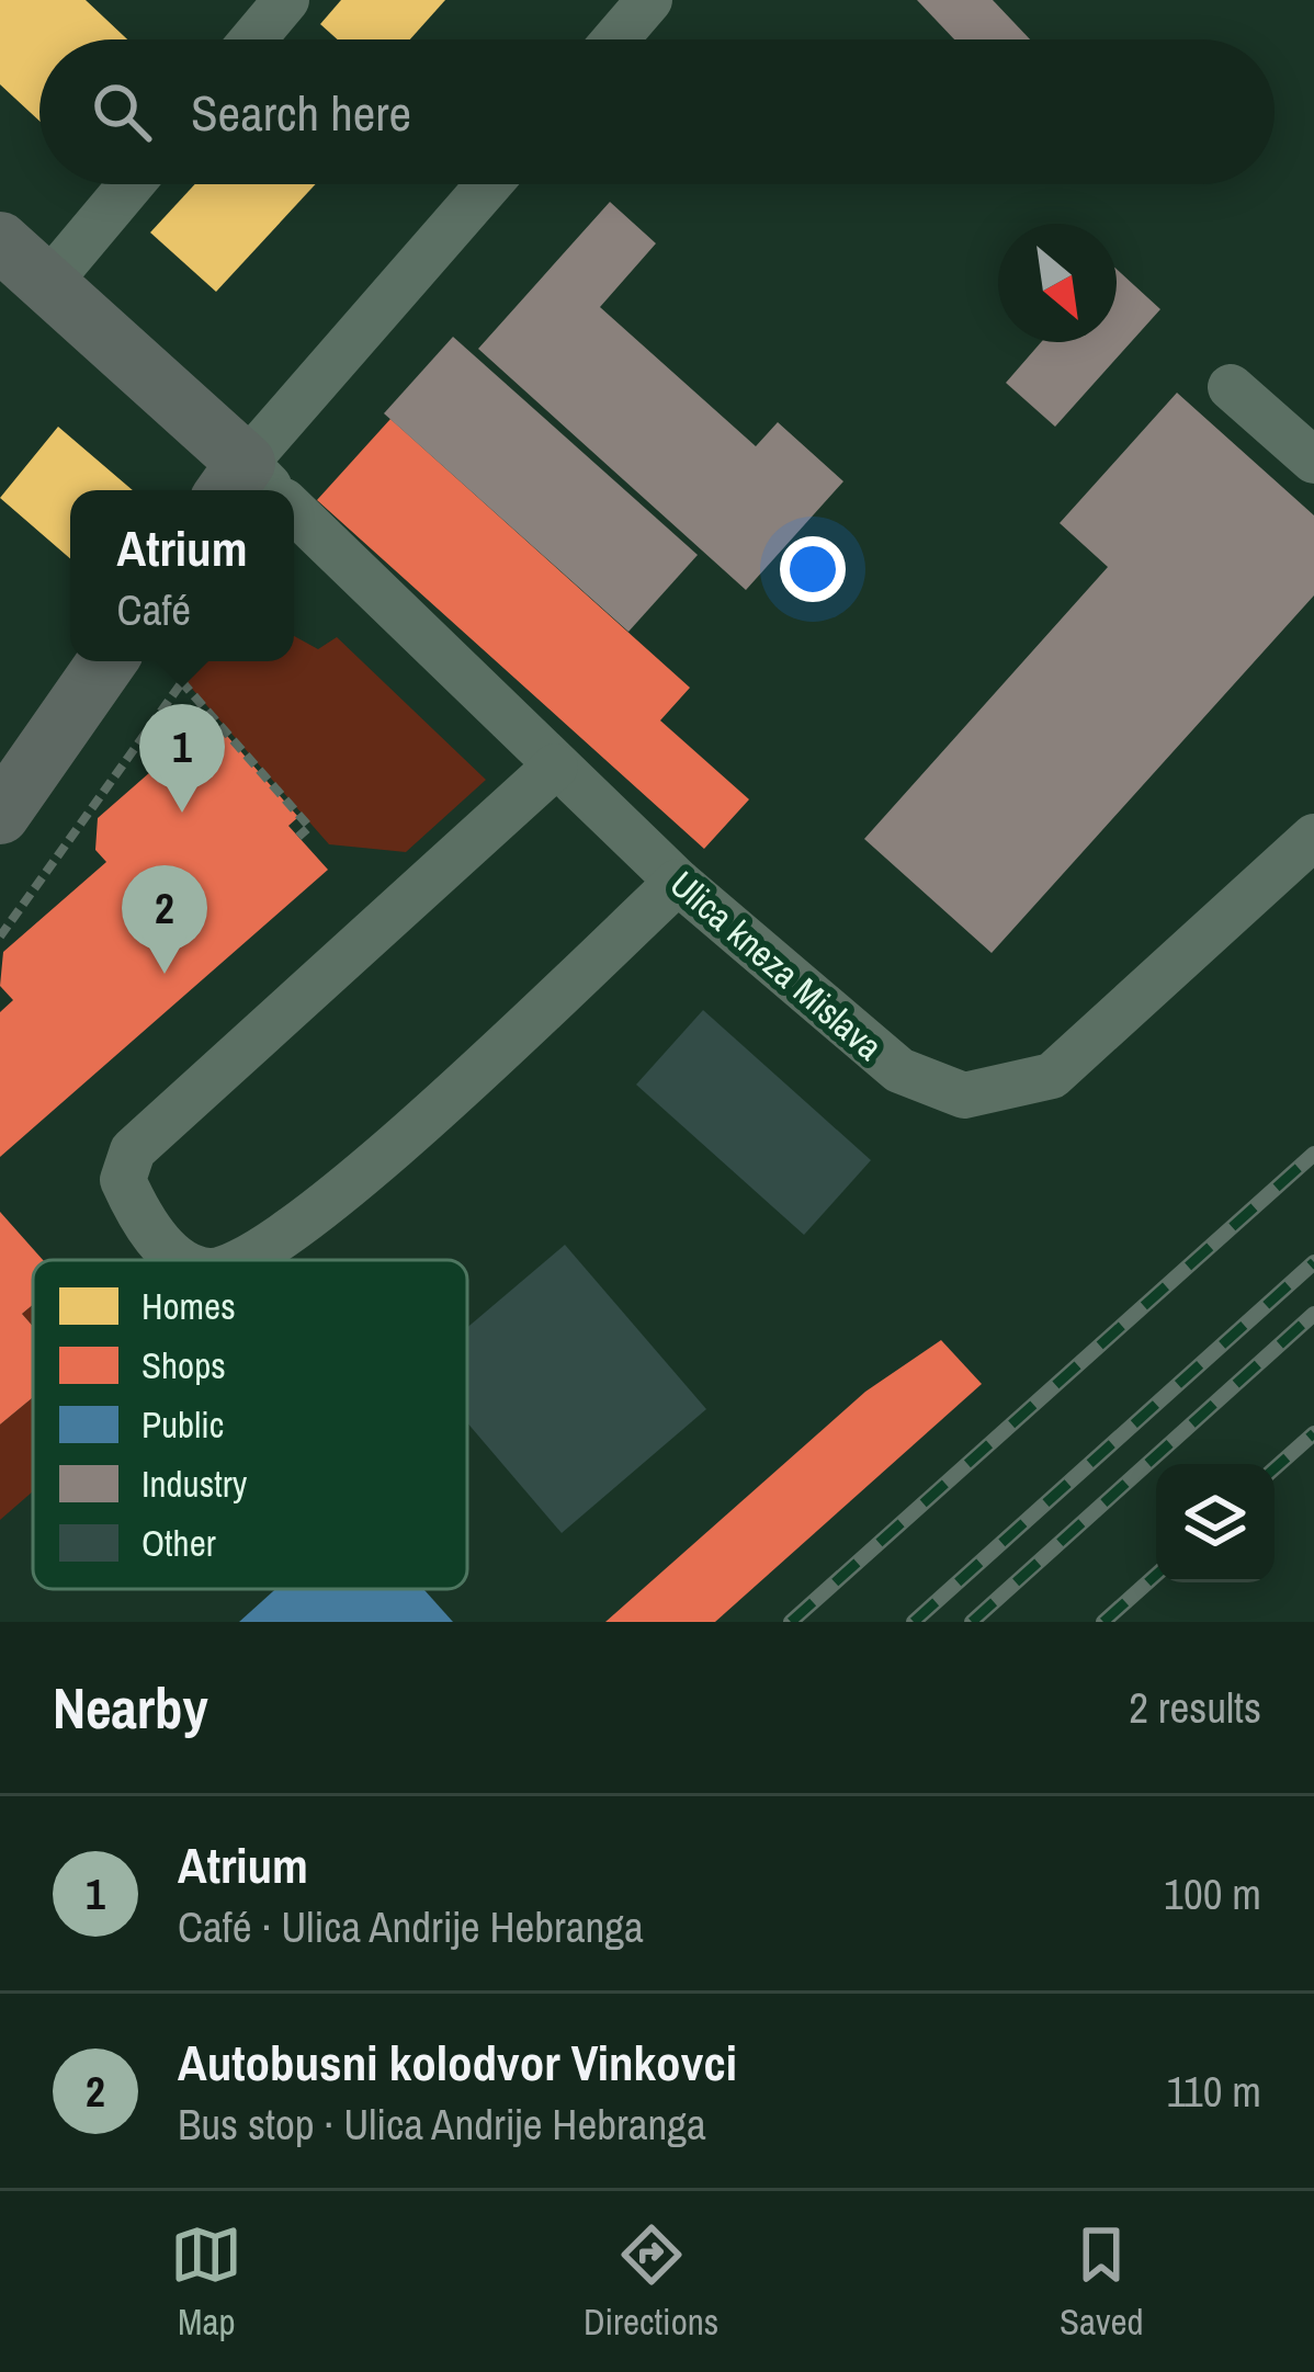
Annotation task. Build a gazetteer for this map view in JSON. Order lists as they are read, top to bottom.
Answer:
{
  "streets": {
    "main road": ["Ulica kneza Mislava"]
  },
  "legend": [
    "Homes",
    "Shops",
    "Public",
    "Industry",
    "Other"
  ],
  "north": "bottom right",
  "page": {
    "search": "Search here",
    "popup": ["Atrium", "Café"],
    "pins": ["1", "2"],
    "heading": ["Nearby", "2 results"],
    "list": [
      {
        "mark": "1",
        "name": "Atrium",
        "note": "Café · Ulica Andrije Hebranga",
        "value": "100 m"
      },
      {
        "mark": "2",
        "name": "Autobusni kolodvor Vinkovci",
        "note": "Bus stop · Ulica Andrije Hebranga",
        "value": "110 m"
      }
    ],
    "nav": ["Map", "Directions", "Saved"]
  }
}
